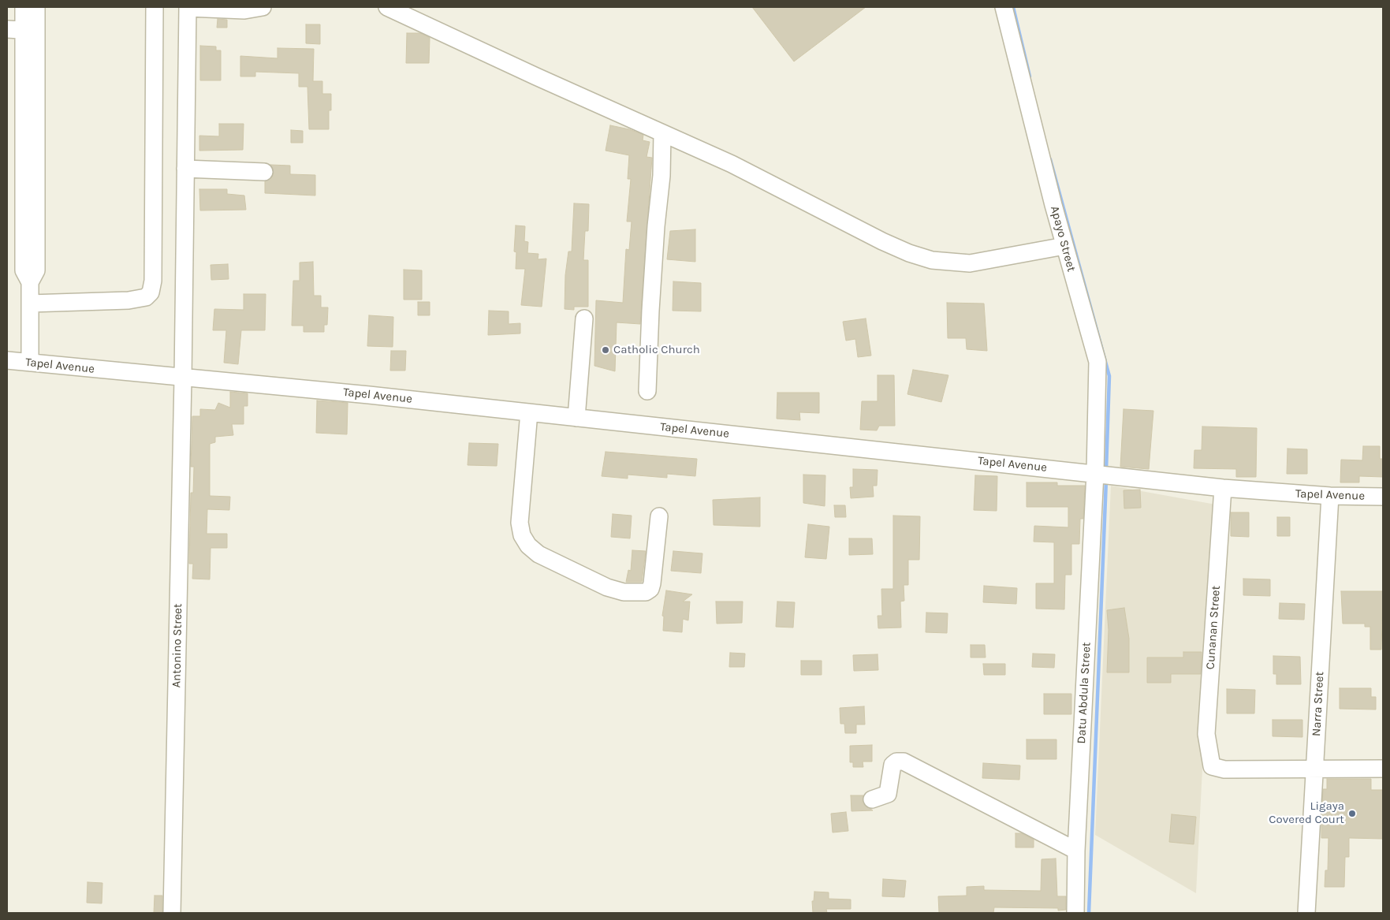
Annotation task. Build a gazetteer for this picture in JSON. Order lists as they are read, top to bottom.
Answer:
{
  "streets": {
    "street": [
      "Apayo Street",
      "Tapel Avenue",
      "Cunanan Street",
      "Antonino Street",
      "Datu Abdula Street",
      "Narra Street"
    ]
  },
  "crossings": [
    ["Apayo Street", "Tapel Avenue"],
    ["Apayo Street", "Datu Abdula Street"],
    ["Tapel Avenue", "Cunanan Street"],
    ["Tapel Avenue", "Antonino Street"],
    ["Tapel Avenue", "Datu Abdula Street"],
    ["Tapel Avenue", "Narra Street"],
    ["Cunanan Street", "Narra Street"]
  ],
  "places": ["Catholic Church", "Ligaya Covered Court"]
}
